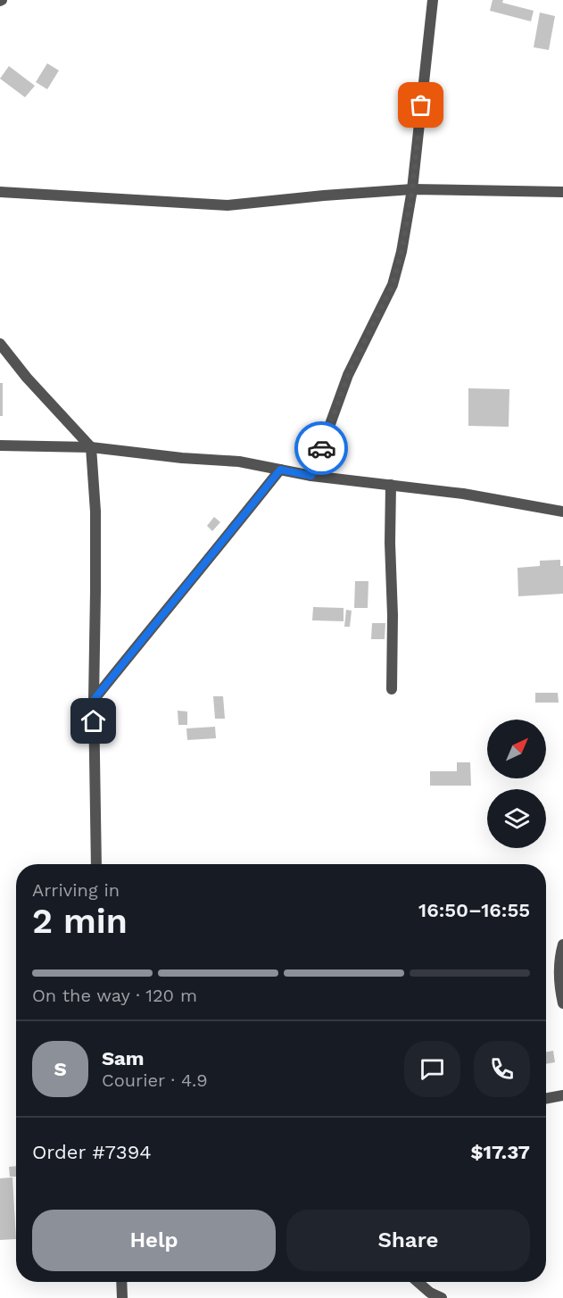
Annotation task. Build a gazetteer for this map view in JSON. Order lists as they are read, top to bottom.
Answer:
{
  "north": "top right",
  "page": {
    "heading": ["2 min", "Arriving in", "16:50–16:55"],
    "panel": [
      "Sam",
      "Courier · 4.9",
      "Order #7394",
      "$17.37"
    ],
    "bar": "On the way · 120 m",
    "round": "S",
    "buttons": ["Help", "Share"]
  }
}
